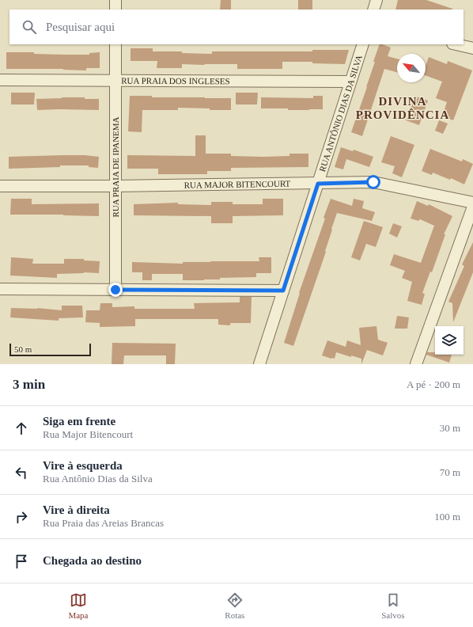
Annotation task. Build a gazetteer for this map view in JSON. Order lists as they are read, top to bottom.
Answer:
{
  "streets": {
    "street": [
      "RUA PRAIA DOS INGLESES",
      "RUA ANTÔNIO DIAS DA SILVA",
      "RUA PRAIA DE IPANEMA",
      "RUA MAJOR BITENCOURT"
    ]
  },
  "crossings": [
    ["RUA PRAIA DOS INGLESES", "RUA ANTÔNIO DIAS DA SILVA"],
    ["RUA PRAIA DOS INGLESES", "RUA PRAIA DE IPANEMA"],
    ["RUA ANTÔNIO DIAS DA SILVA", "RUA MAJOR BITENCOURT"],
    ["RUA PRAIA DE IPANEMA", "RUA MAJOR BITENCOURT"]
  ],
  "districts": ["DIVINA PROVIDÊNCIA"],
  "scale_bar": "50 m",
  "north": "top left",
  "page": {
    "search": "Pesquisar aqui",
    "scale": "50 m",
    "heading": ["3 min", "A pé · 200 m"],
    "list": [
      ["Siga em frente", "Rua Major Bitencourt", "30 m"],
      ["Vire à esquerda", "Rua Antônio Dias da Silva", "70 m"],
      ["Vire à direita", "Rua Praia das Areias Brancas", "100 m"],
      "Chegada ao destino"
    ],
    "nav": ["Mapa", "Rotas", "Salvos"]
  }
}
